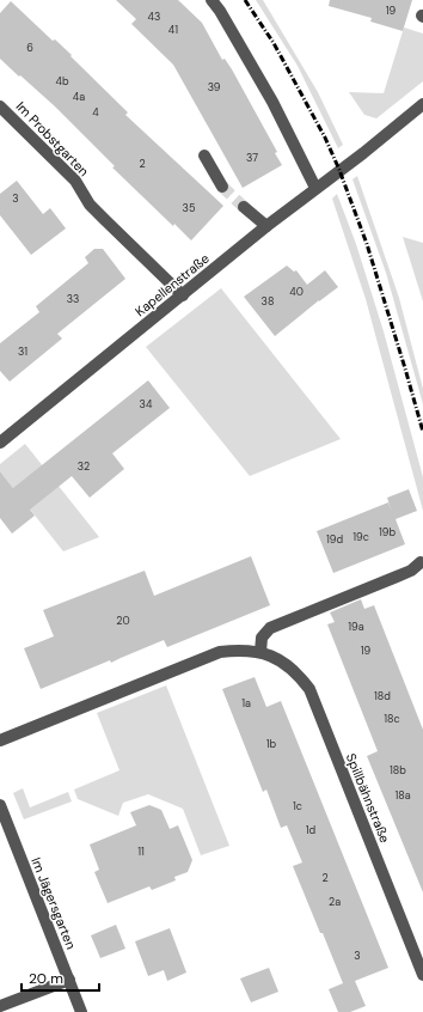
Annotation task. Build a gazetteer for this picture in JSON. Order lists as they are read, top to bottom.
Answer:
{
  "streets": {
    "street": [
      "Im Probstgarten",
      "Kapellenstraße",
      "Spillbähnstraße",
      "Im Jägersgarten"
    ]
  },
  "crossings": [
    ["Im Probstgarten", "Kapellenstraße"]
  ],
  "house_numbers": [
    "19",
    "43",
    "41",
    "6",
    "4b",
    "39",
    "4a",
    "4",
    "37",
    "2",
    "3",
    "35",
    "40",
    "33",
    "38",
    "31",
    "34",
    "32",
    "19b",
    "19c",
    "19d",
    "20",
    "19a",
    "19",
    "18d",
    "1a",
    "18c",
    "1b",
    "18b",
    "18a",
    "1c",
    "1d",
    "11",
    "2",
    "2a",
    "3"
  ],
  "scale_bar": "20 m"
}
